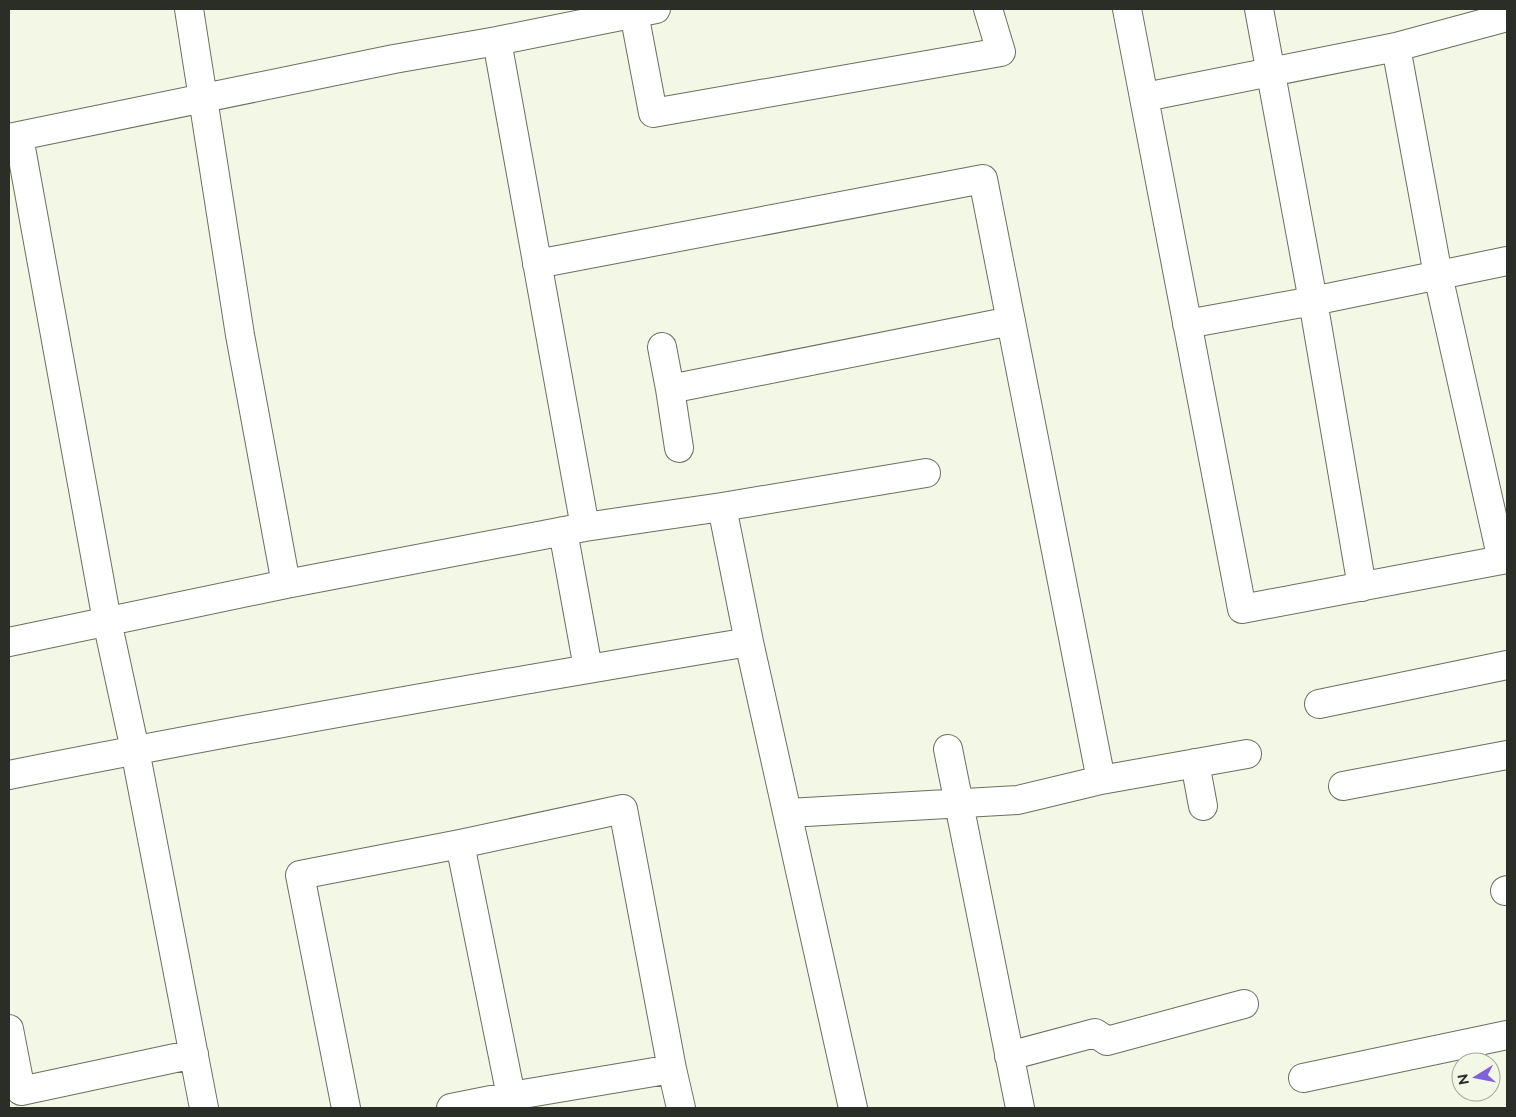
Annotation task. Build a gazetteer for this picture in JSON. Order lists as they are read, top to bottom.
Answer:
{
  "north": "left"
}
